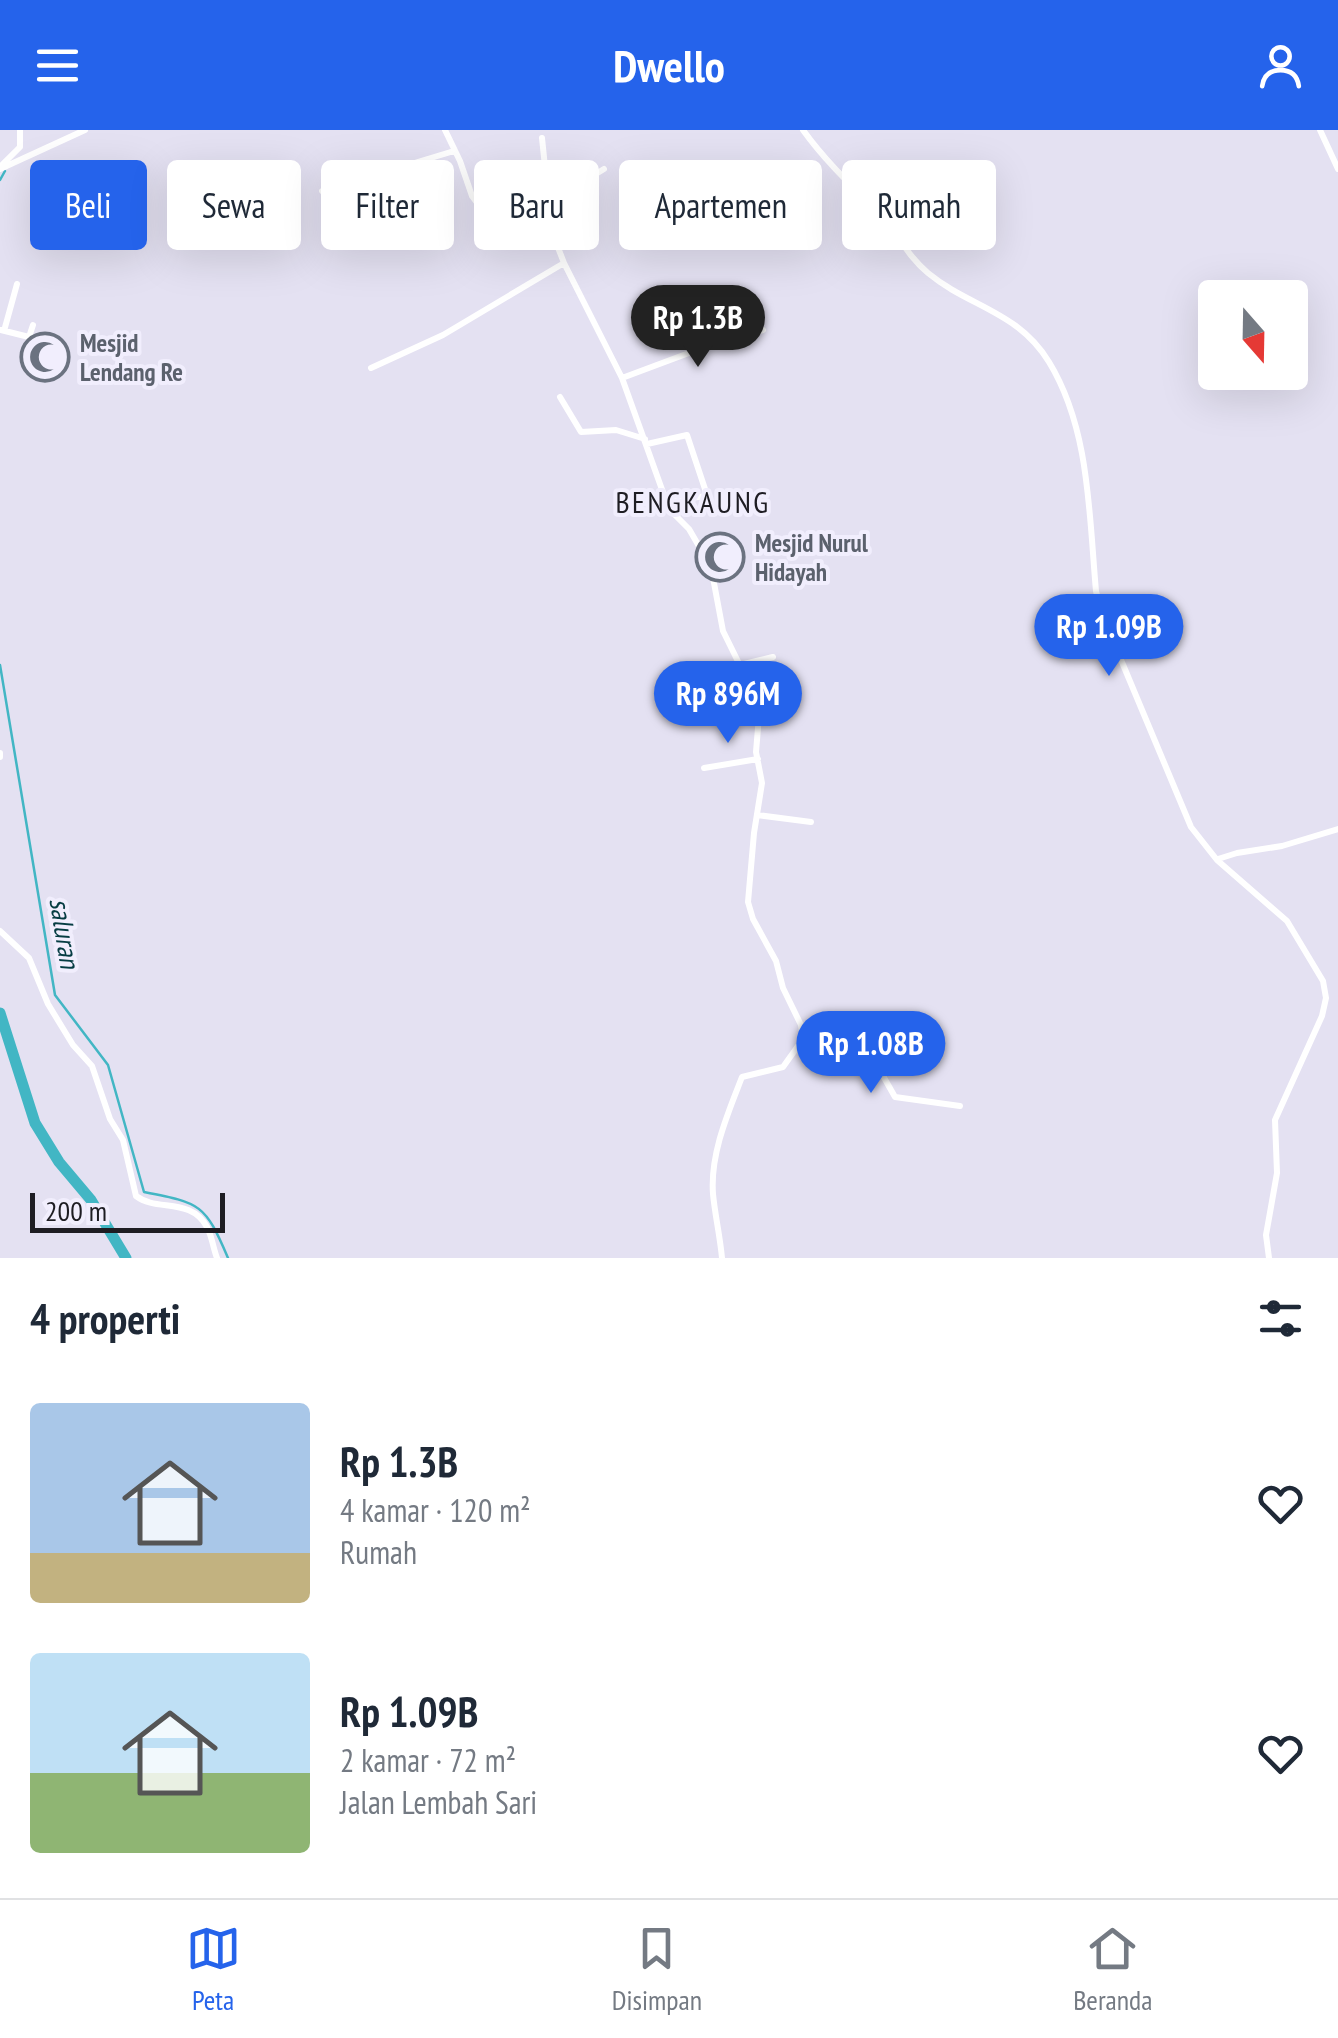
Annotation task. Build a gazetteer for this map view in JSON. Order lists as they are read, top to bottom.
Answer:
{
  "districts": ["BENGKAUNG"],
  "water": ["saluran"],
  "places": {
    "mosque": ["Mesjid Lendang Re", "Mesjid Nurul Hidayah"]
  },
  "scale_bar": "200 m",
  "north": "bottom",
  "page": {
    "header": "Dwello",
    "chip": [
      "Beli",
      "Sewa",
      "Filter",
      "Baru",
      "Apartemen",
      "Rumah"
    ],
    "price": [
      "Rp 1.3B",
      "Rp 1.09B",
      "Rp 896M",
      "Rp 1.08B"
    ],
    "scale": "200 m",
    "heading": "4 properti",
    "list": [
      {
        "name": "Rp 1.3B",
        "note": "4 kamar · 120 m² · Rumah"
      },
      {
        "name": "Rp 1.09B",
        "note": "2 kamar · 72 m² · Jalan Lembah Sari"
      }
    ],
    "tabs": ["Peta", "Disimpan", "Beranda"]
  }
}
